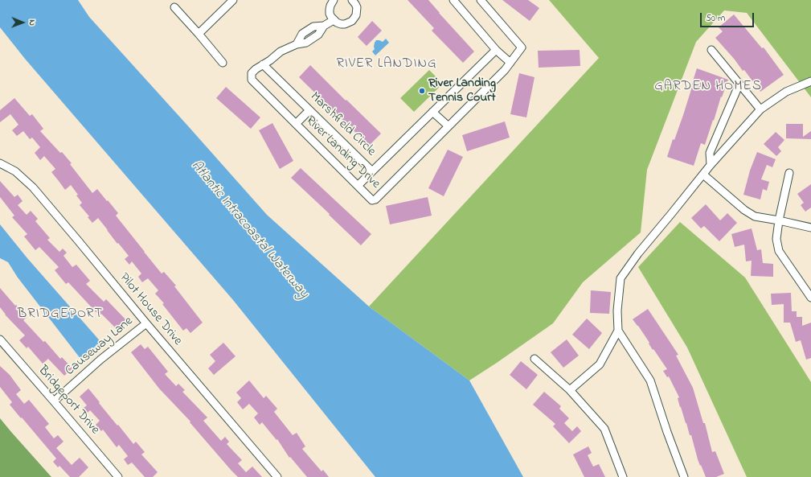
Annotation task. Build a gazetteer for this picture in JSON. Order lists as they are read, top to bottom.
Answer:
{
  "streets": {
    "street": [
      "Marshfield Circle",
      "River Landing Drive",
      "Pilot House Drive",
      "Causeway Lane",
      "Bridgeport Drive"
    ]
  },
  "crossings": [
    ["Marshfield Circle", "River Landing Drive"],
    ["Pilot House Drive", "Causeway Lane"],
    ["Causeway Lane", "Bridgeport Drive"]
  ],
  "districts": ["RIVER LANDING", "GARDEN HOMES", "BRIDGEPORT"],
  "water": ["Atlantic Intracoastal Waterway"],
  "places": ["River Landing Tennis Court"],
  "scale_bar": "50 m",
  "north": "right"
}
